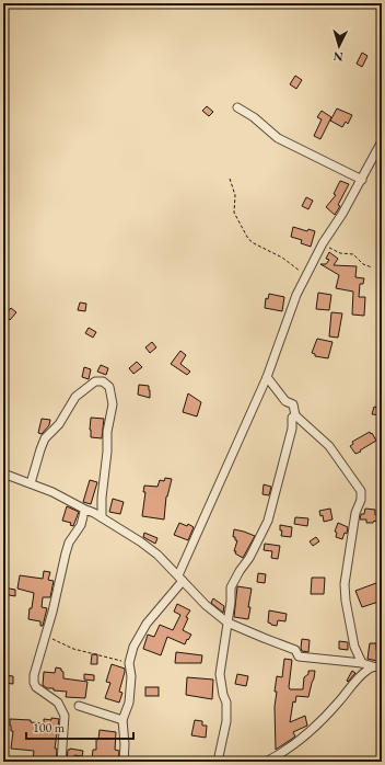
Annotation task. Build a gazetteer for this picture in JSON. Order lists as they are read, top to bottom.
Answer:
{
  "scale_bar": "100 m",
  "north": "bottom"
}
